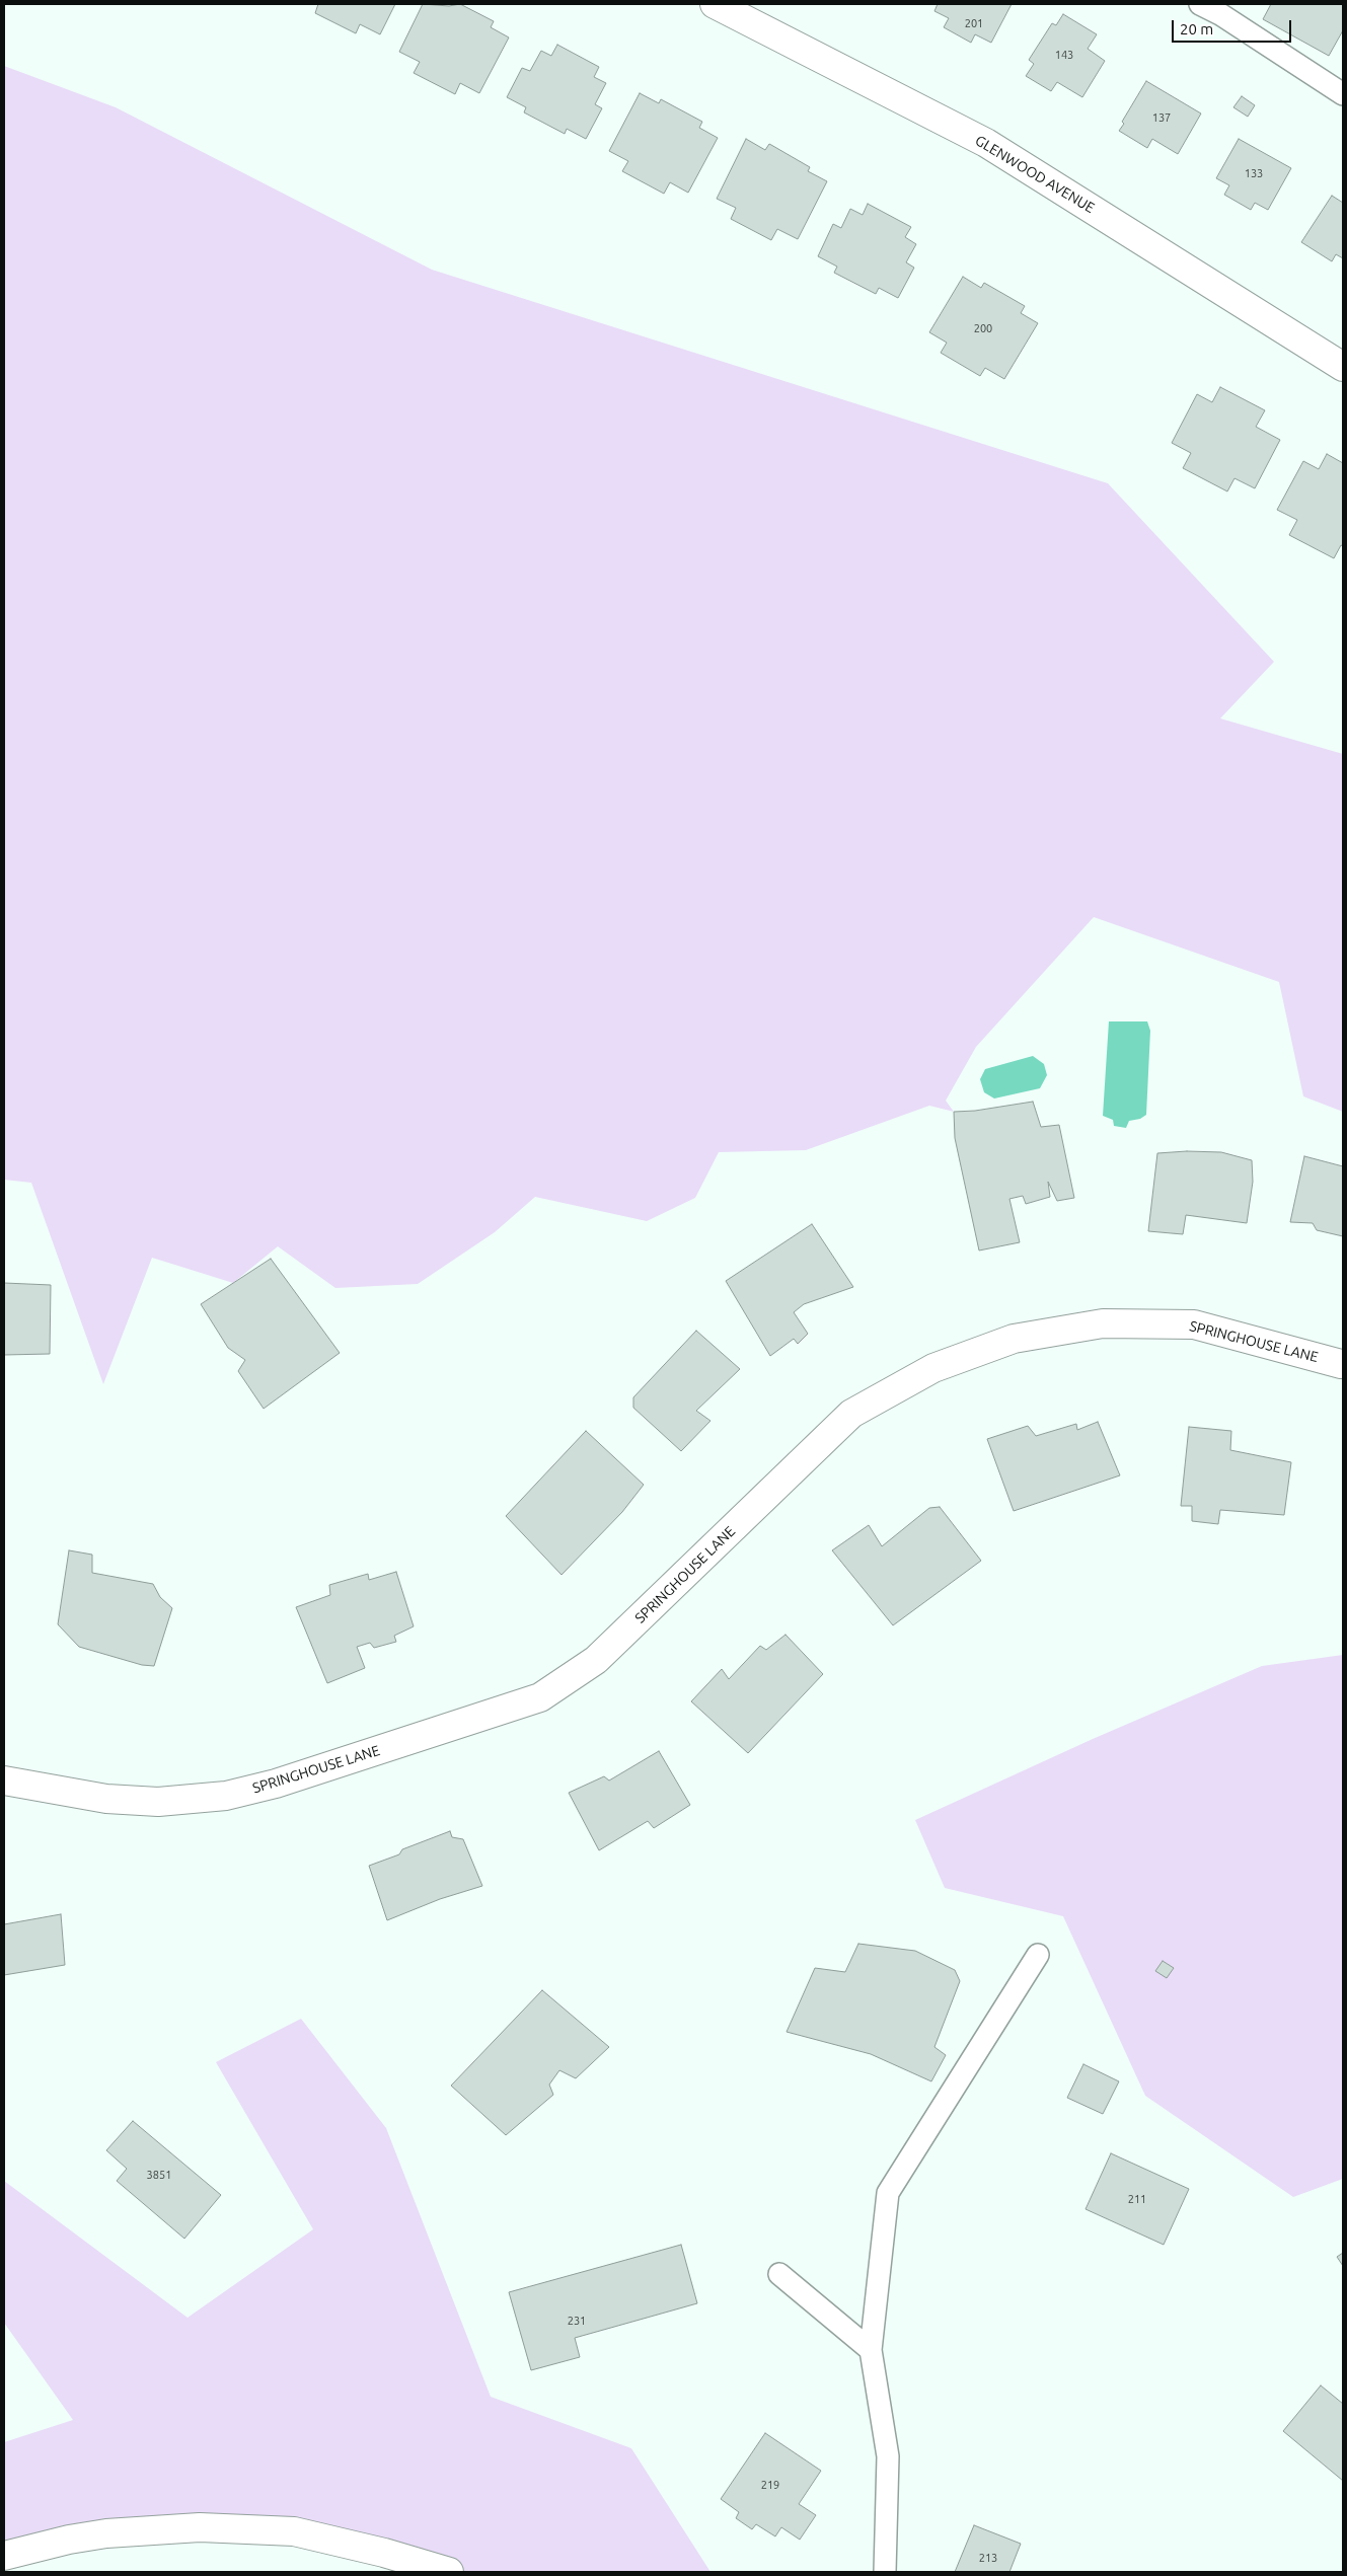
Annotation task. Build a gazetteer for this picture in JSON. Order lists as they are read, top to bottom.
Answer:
{
  "streets": {
    "street": ["GLENWOOD AVENUE", "SPRINGHOUSE LANE"]
  },
  "house_numbers": [
    "201",
    "143",
    "137",
    "133",
    "200",
    "3851",
    "211",
    "231",
    "219",
    "213"
  ],
  "scale_bar": "20 m"
}
